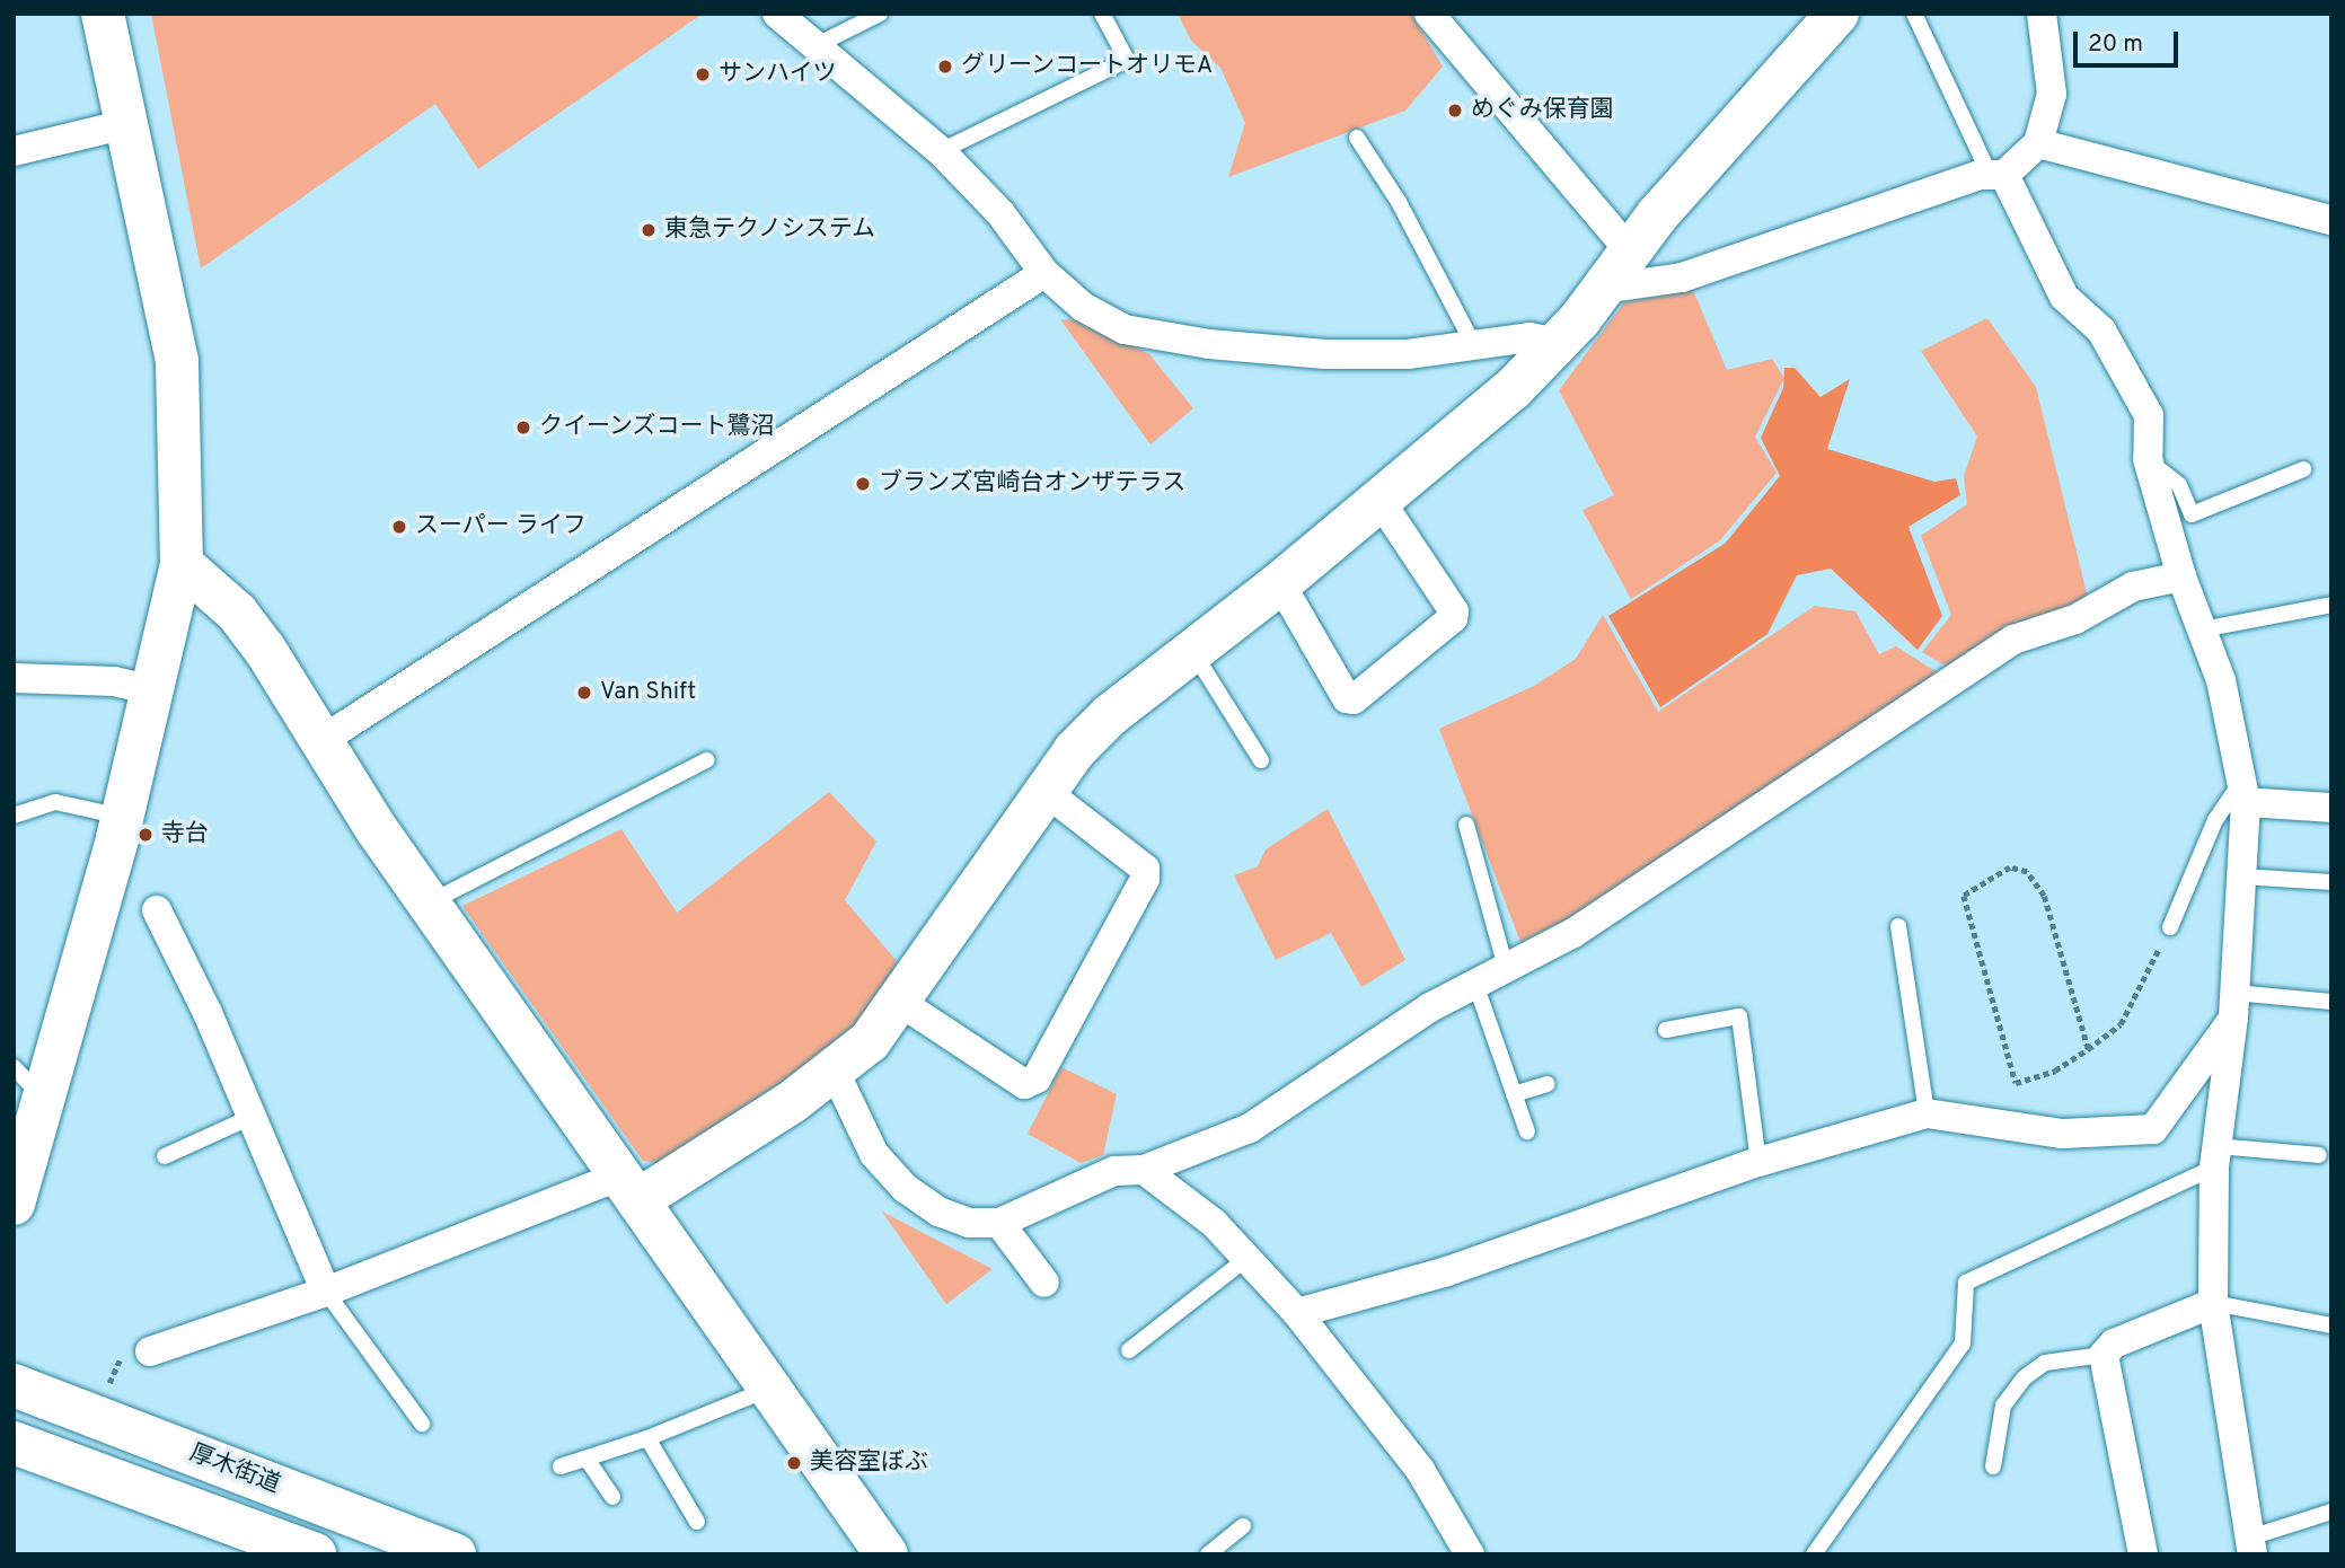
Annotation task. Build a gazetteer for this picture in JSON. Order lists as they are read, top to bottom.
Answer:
{
  "streets": {
    "main road": ["厚木街道"]
  },
  "places": [
    "グリーンコートオリモA",
    "サンハイツ",
    "めぐみ保育園",
    "東急テクノシステム",
    "クイーンズコート鷺沼",
    "ブランズ宮崎台オンザテラス",
    "スーパー ライフ",
    "Van Shift",
    "寺台",
    "美容室ぼぶ"
  ],
  "scale_bar": "20 m"
}
